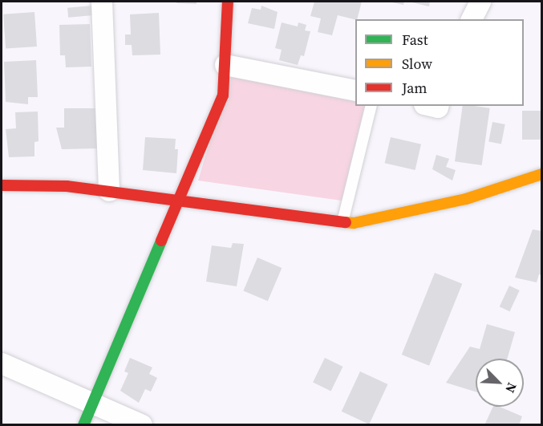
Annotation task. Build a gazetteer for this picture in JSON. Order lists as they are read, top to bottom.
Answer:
{
  "legend": ["Fast", "Slow", "Jam"],
  "north": "bottom right"
}
